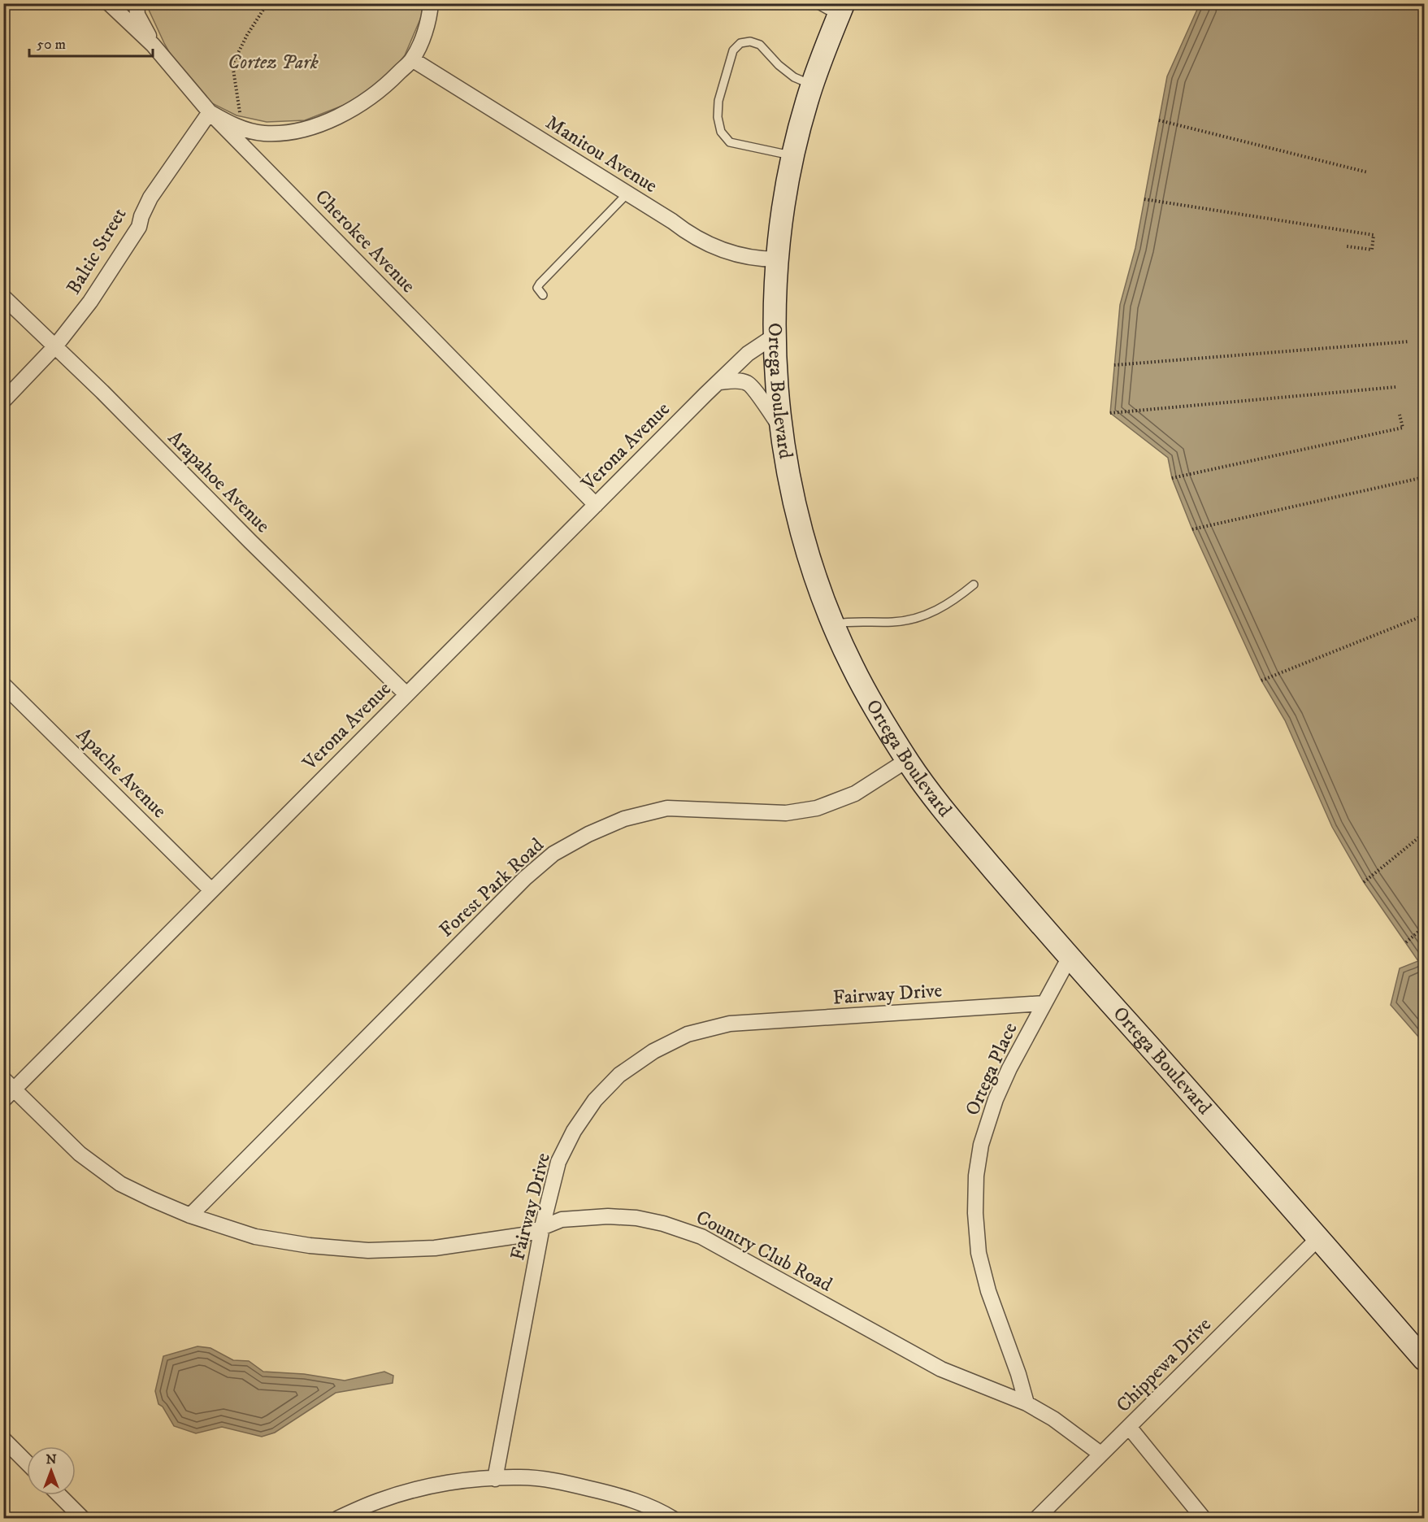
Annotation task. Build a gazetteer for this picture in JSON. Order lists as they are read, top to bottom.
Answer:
{
  "streets": {
    "main road": ["Ortega Boulevard"],
    "street": [
      "Manitou Avenue",
      "Cherokee Avenue",
      "Baltic Street",
      "Verona Avenue",
      "Arapahoe Avenue",
      "Apache Avenue",
      "Forest Park Road",
      "Fairway Drive",
      "Ortega Place",
      "Country Club Road",
      "Chippewa Drive"
    ]
  },
  "crossings": [
    ["Manitou Avenue", "Ortega Boulevard"],
    ["Cherokee Avenue", "Baltic Street"],
    ["Cherokee Avenue", "Verona Avenue"],
    ["Baltic Street", "Arapahoe Avenue"],
    ["Ortega Boulevard", "Verona Avenue"],
    ["Ortega Boulevard", "Forest Park Road"],
    ["Ortega Boulevard", "Ortega Place"],
    ["Ortega Boulevard", "Chippewa Drive"],
    ["Verona Avenue", "Arapahoe Avenue"],
    ["Verona Avenue", "Apache Avenue"],
    ["Verona Avenue", "Country Club Road"],
    ["Forest Park Road", "Country Club Road"],
    ["Fairway Drive", "Ortega Place"],
    ["Fairway Drive", "Country Club Road"],
    ["Ortega Place", "Country Club Road"],
    ["Country Club Road", "Chippewa Drive"]
  ],
  "parks": ["Cortez Park"],
  "scale_bar": "50 m",
  "north": "top"
}
